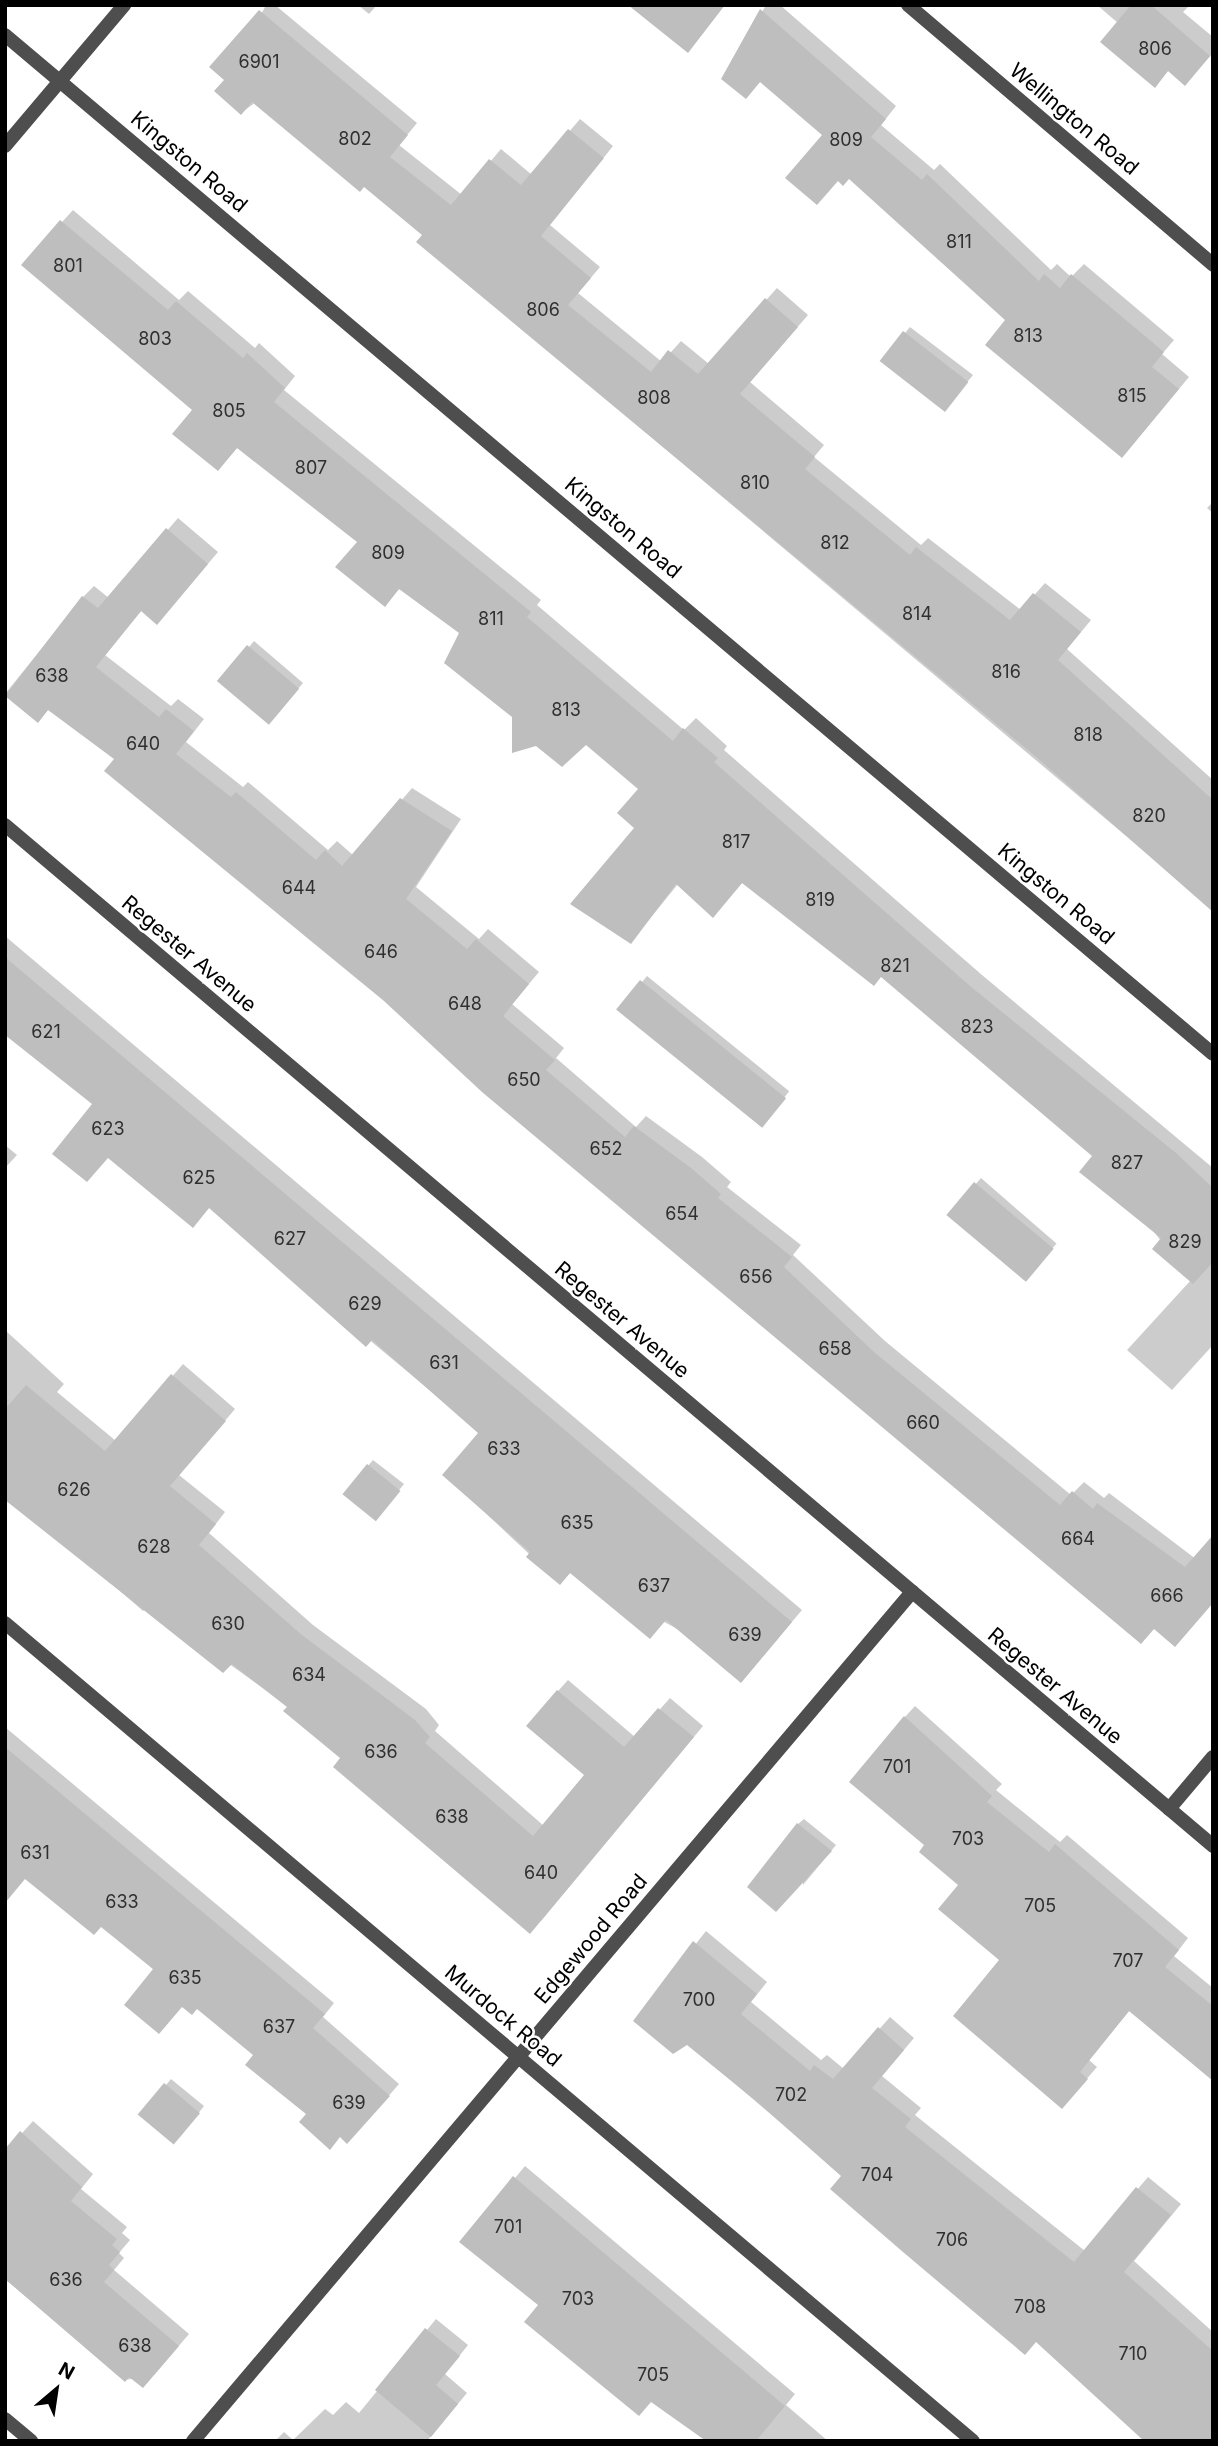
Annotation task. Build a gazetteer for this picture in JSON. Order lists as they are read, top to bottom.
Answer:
{
  "streets": {
    "street": [
      "Wellington Road",
      "Kingston Road",
      "Regester Avenue",
      "Edgewood Road",
      "Murdock Road"
    ]
  },
  "crossings": [
    ["Regester Avenue", "Edgewood Road"],
    ["Edgewood Road", "Murdock Road"]
  ],
  "house_numbers": [
    "806",
    "6901",
    "802",
    "809",
    "811",
    "801",
    "806",
    "813",
    "803",
    "815",
    "808",
    "805",
    "807",
    "810",
    "812",
    "809",
    "814",
    "811",
    "816",
    "638",
    "813",
    "818",
    "640",
    "820",
    "817",
    "644",
    "819",
    "646",
    "821",
    "648",
    "823",
    "621",
    "650",
    "623",
    "652",
    "827",
    "625",
    "654",
    "627",
    "829",
    "656",
    "629",
    "658",
    "631",
    "660",
    "633",
    "626",
    "635",
    "664",
    "628",
    "637",
    "666",
    "630",
    "639",
    "634",
    "636",
    "701",
    "638",
    "703",
    "631",
    "640",
    "633",
    "705",
    "707",
    "635",
    "700",
    "637",
    "702",
    "639",
    "704",
    "701",
    "706",
    "636",
    "703",
    "708",
    "638",
    "710",
    "705"
  ],
  "north": "top right"
}
